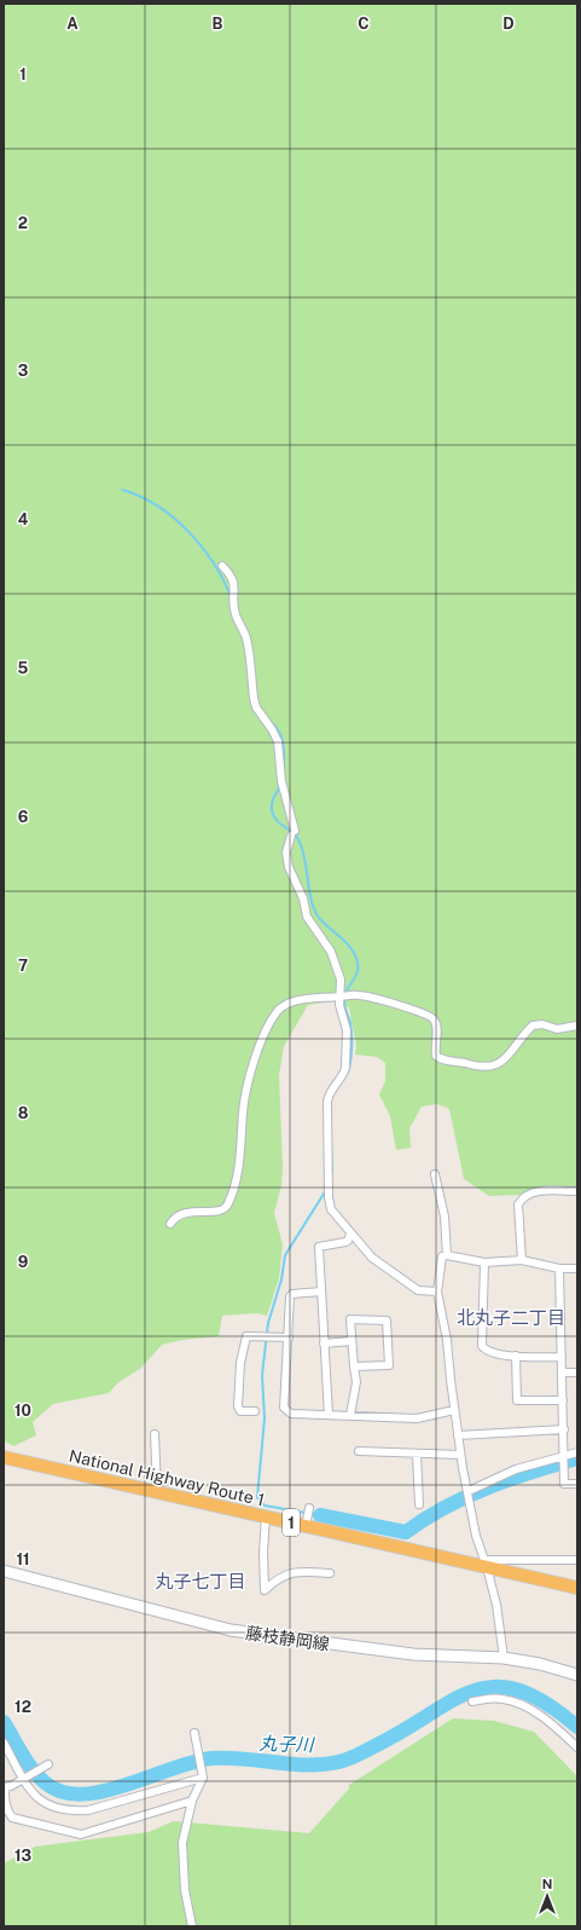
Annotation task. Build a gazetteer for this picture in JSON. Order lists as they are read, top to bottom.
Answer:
{
  "streets": {
    "highway": ["National Highway Route 1", "1"],
    "main road": ["藤枝静岡線"]
  },
  "districts": ["北丸子二丁目", "丸子七丁目"],
  "water": ["丸子川"],
  "north": "top",
  "grid": {
    "columns": [
      "A",
      "B",
      "C",
      "D"
    ],
    "rows": [
      "1",
      "2",
      "3",
      "4",
      "5",
      "6",
      "7",
      "8",
      "9",
      "10",
      "11",
      "12",
      "13"
    ]
  }
}
